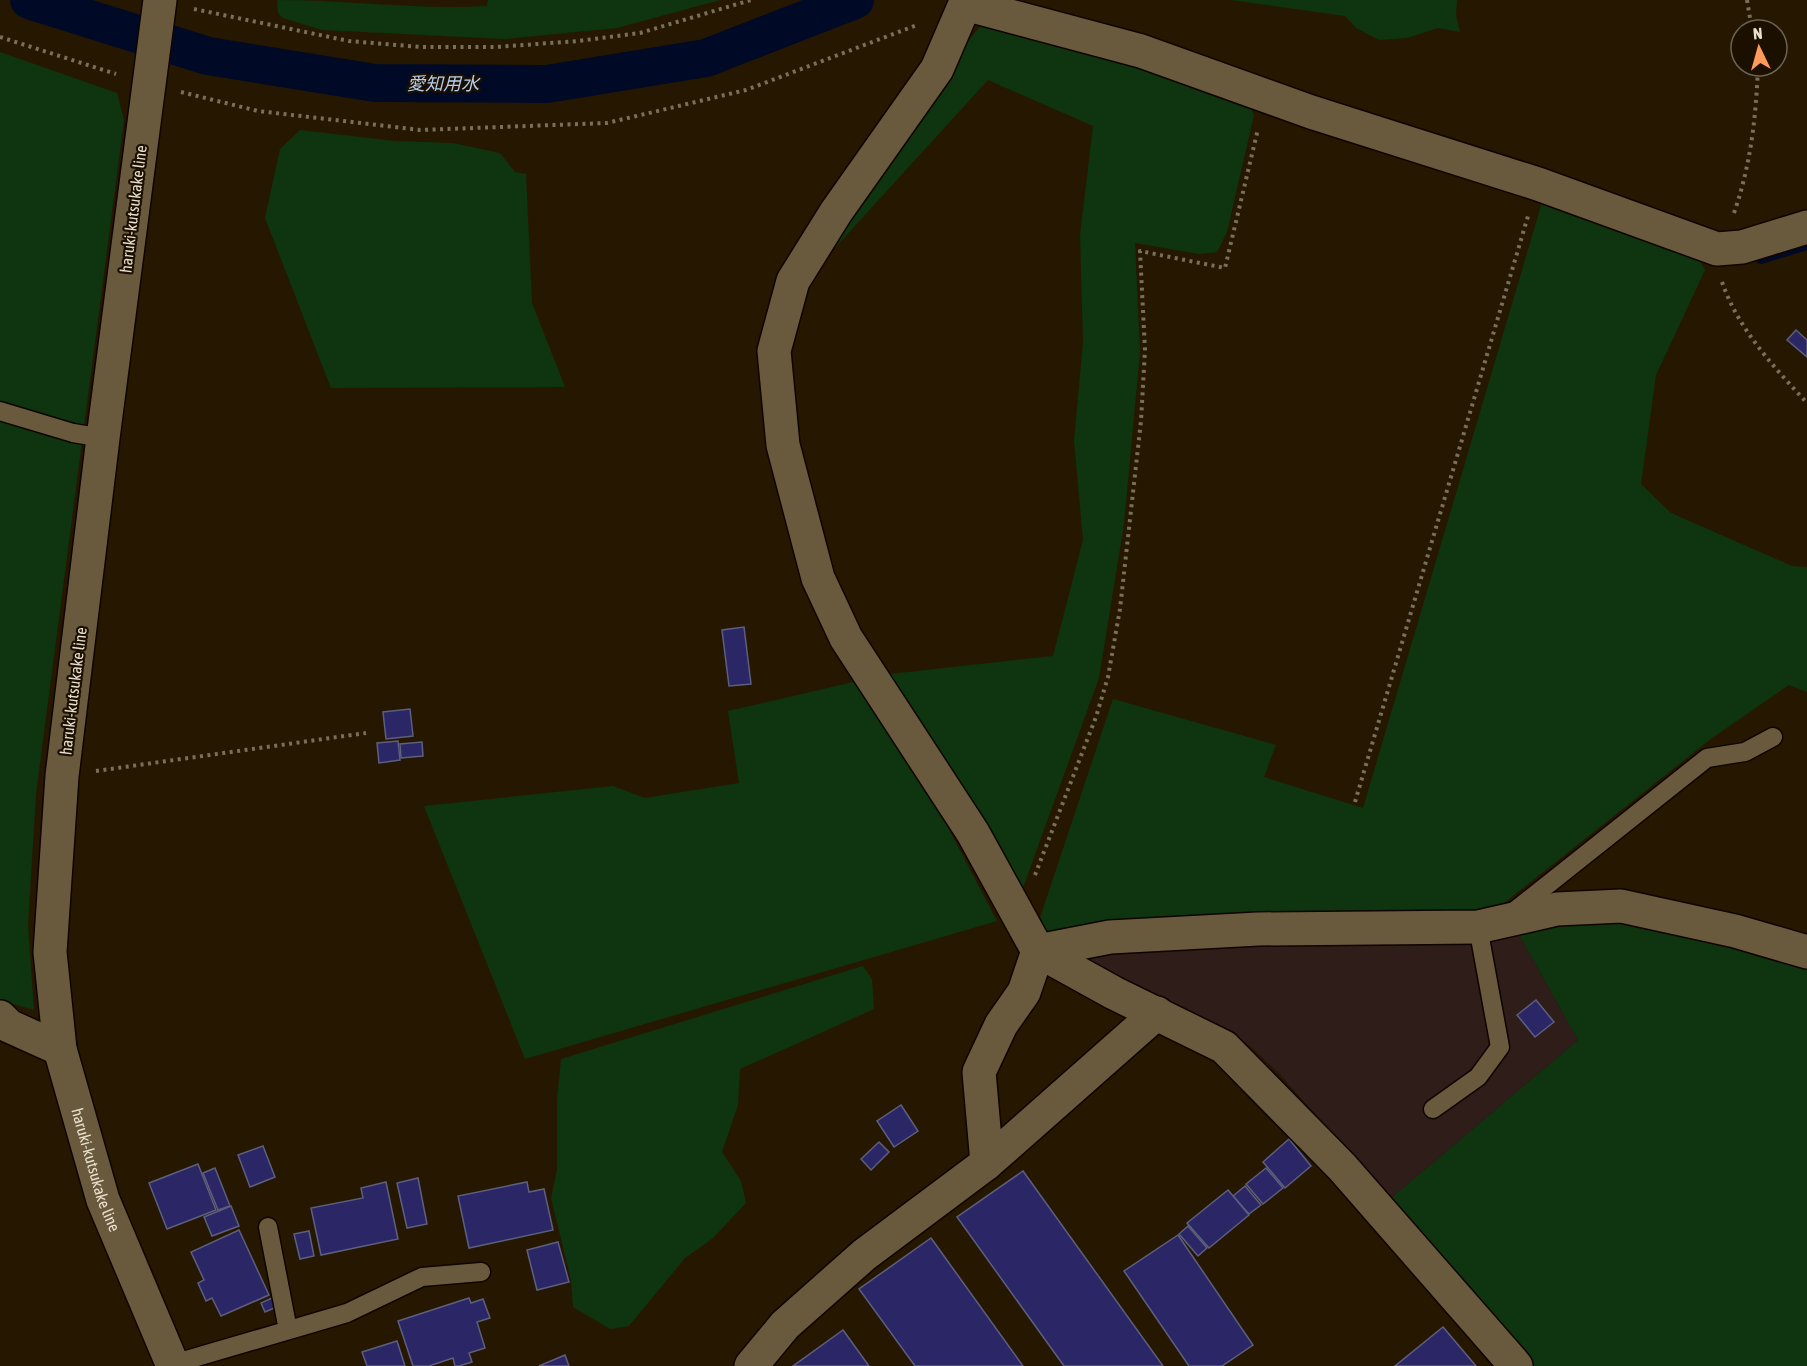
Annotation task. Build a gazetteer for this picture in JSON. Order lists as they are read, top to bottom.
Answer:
{
  "streets": {
    "street": ["haruki-kutsukake line"]
  },
  "water": ["愛知用水"],
  "north": "top"
}
